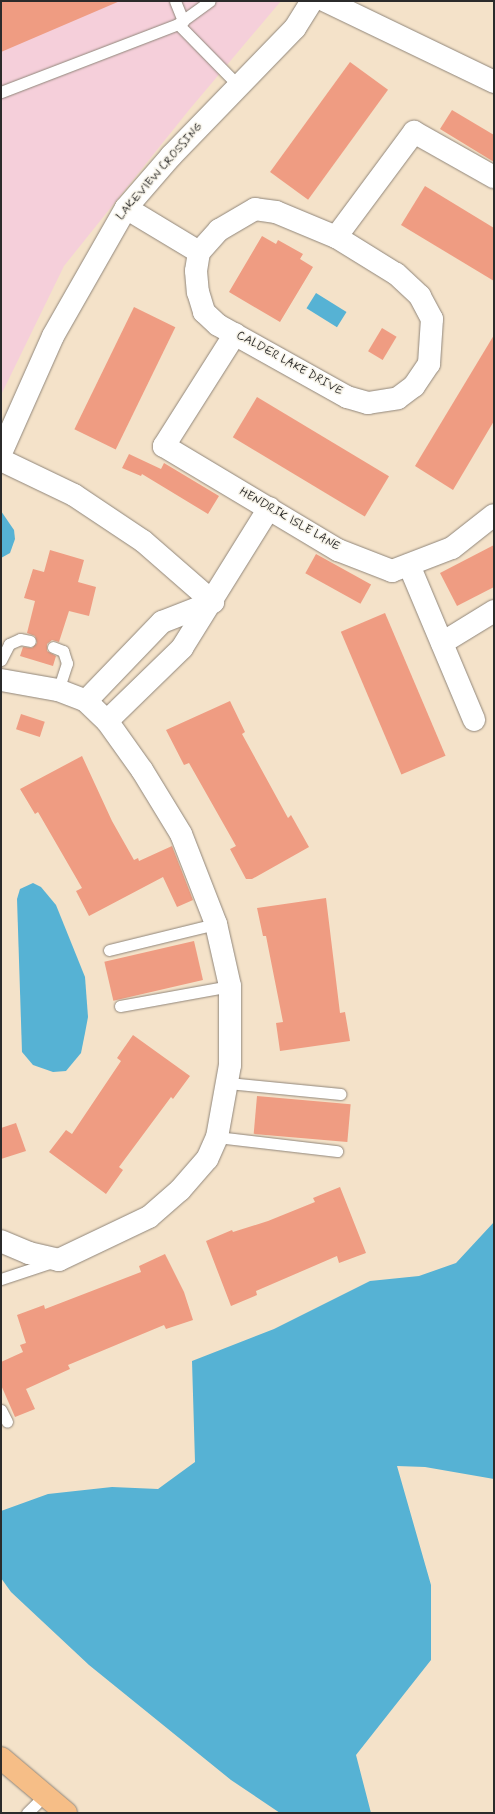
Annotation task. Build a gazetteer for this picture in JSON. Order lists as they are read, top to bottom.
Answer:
{
  "streets": {
    "street": ["LAKEVIEW CROSSING", "CALDER LAKE DRIVE", "HENDRIK ISLE LANE"]
  },
  "crossings": [
    ["CALDER LAKE DRIVE", "HENDRIK ISLE LANE"]
  ]
}
